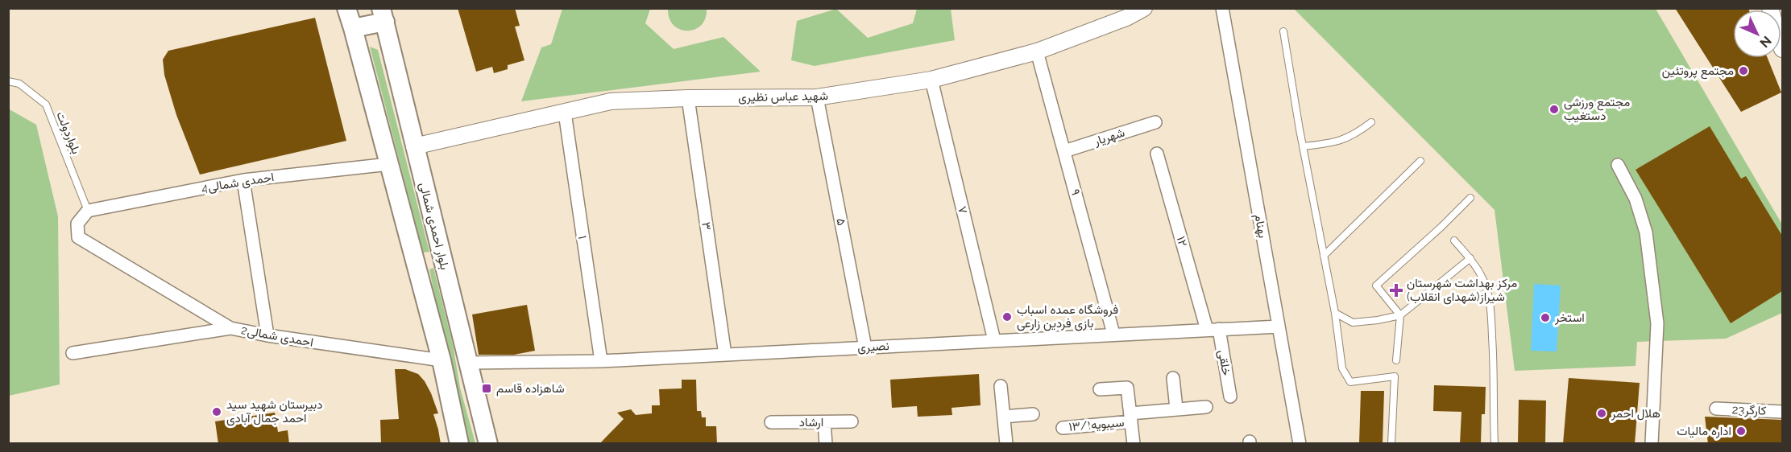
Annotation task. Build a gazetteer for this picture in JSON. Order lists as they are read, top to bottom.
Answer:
{
  "streets": {
    "main road": ["بلوار احمدی شمالی"],
    "street": [
      "شهید عباس نظیری",
      "شهریار",
      "4احمدی شمالی",
      "۹",
      "۷",
      "۵",
      "۳",
      "بهنام",
      "۱",
      "۱۲",
      "2احمدی شمالی",
      "نصیری",
      "خلقی",
      "23کارگر",
      "ارشاد",
      "سیبویه۱۳/۱"
    ],
    "lane": ["بلواردولت"]
  },
  "crossings": [
    ["شهید عباس نظیری", "۹"],
    ["شهید عباس نظیری", "۷"],
    ["شهید عباس نظیری", "۵"],
    ["شهید عباس نظیری", "بلوار احمدی شمالی"],
    ["شهید عباس نظیری", "۳"],
    ["شهید عباس نظیری", "۱"],
    ["بلواردولت", "4احمدی شمالی"],
    ["بلواردولت", "2احمدی شمالی"],
    ["شهریار", "۹"],
    ["4احمدی شمالی", "2احمدی شمالی"],
    ["۹", "نصیری"],
    ["۷", "نصیری"],
    ["۵", "نصیری"],
    ["بلوار احمدی شمالی", "نصیری"],
    ["۳", "نصیری"],
    ["بهنام", "نصیری"],
    ["۱", "نصیری"],
    ["۱۲", "نصیری"],
    ["۱۲", "خلقی"],
    ["نصیری", "خلقی"]
  ],
  "places": {
    "other": [
      "مجتمع پروتئین",
      "مجتمع ورزشی دستغیب",
      "فروشگاه عمده اسباب بازی فردین زارعی",
      "استخر",
      "دبیرستان شهید سید احمد جمال آبادی",
      "هلال احمر",
      "اداره مالیات"
    ],
    "health": ["مرکز بهداشت شهرستان شیراز(شهدای انقلاب)"],
    "transit": ["شاهزاده قاسم"]
  },
  "north": "bottom right"
}
